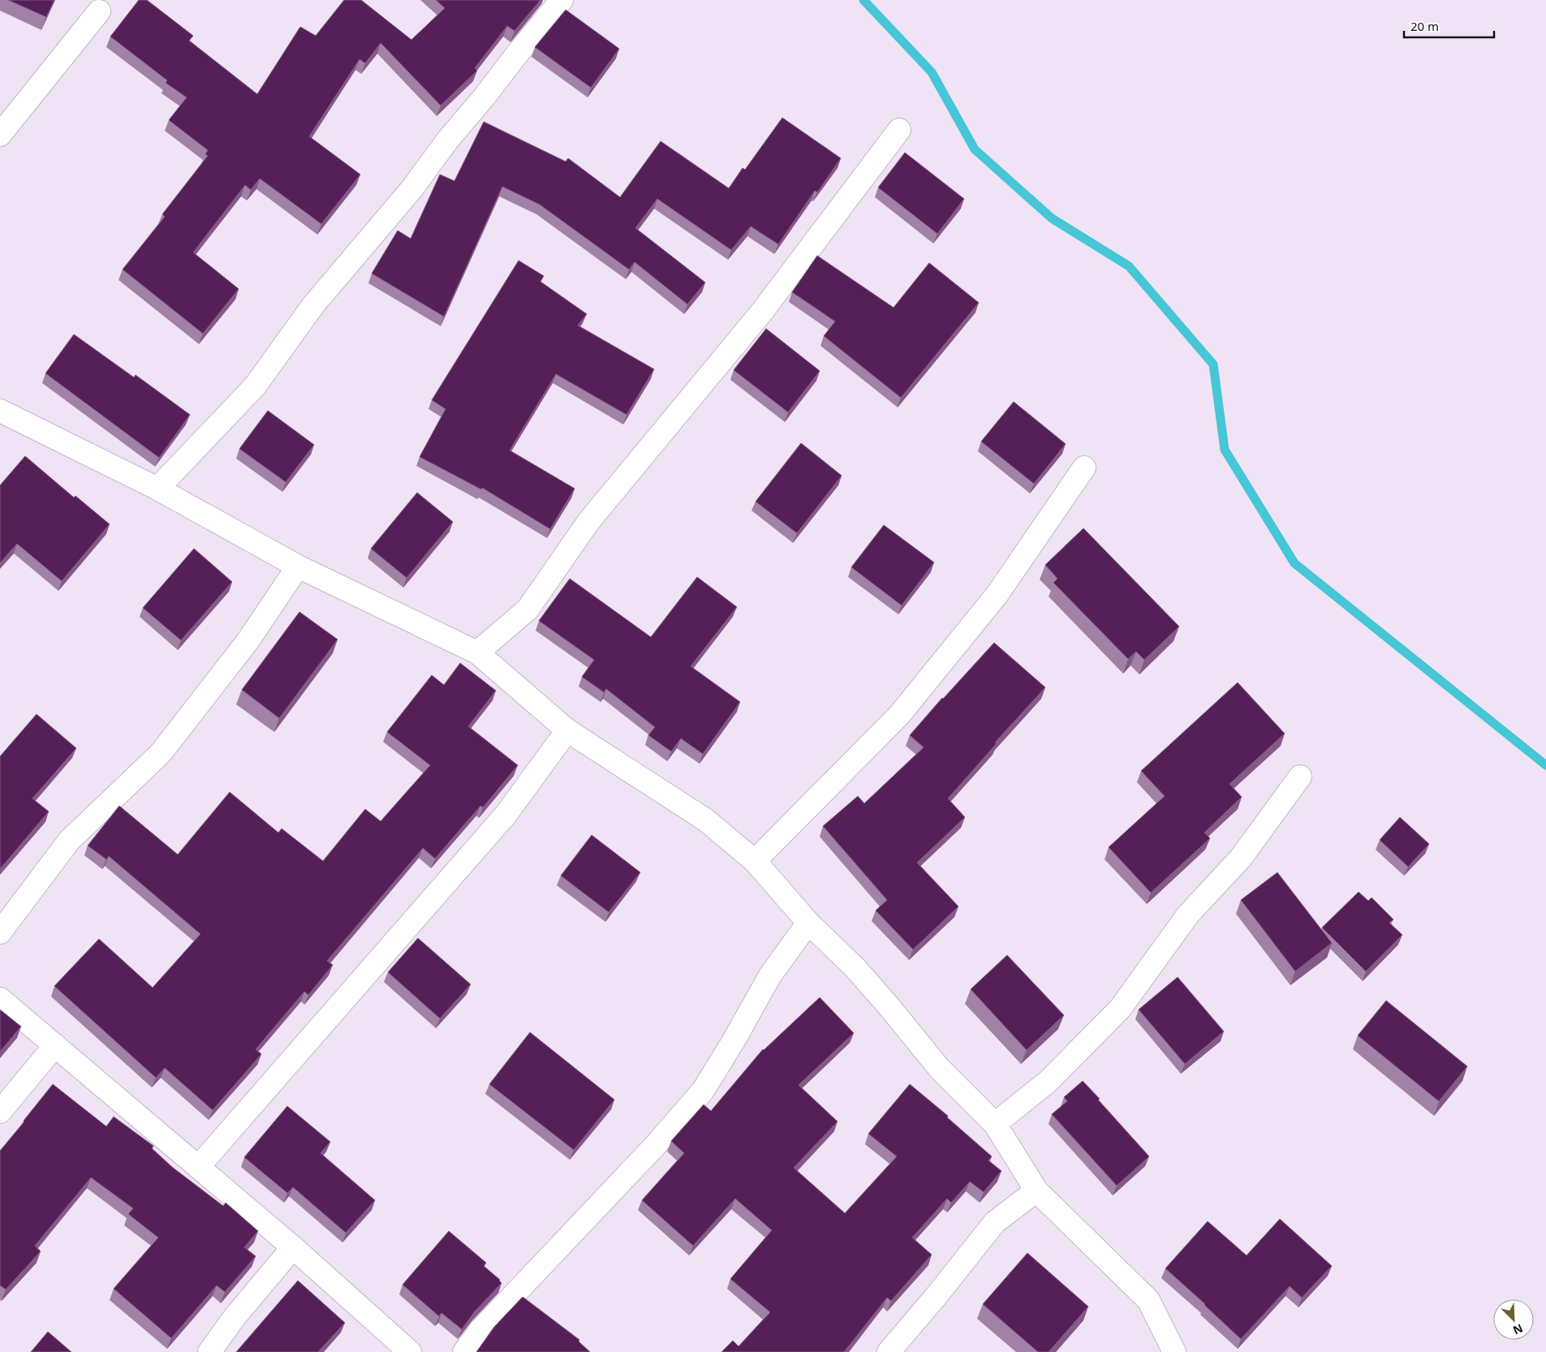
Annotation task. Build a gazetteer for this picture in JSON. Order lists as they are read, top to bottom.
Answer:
{
  "scale_bar": "20 m",
  "north": "bottom right"
}
